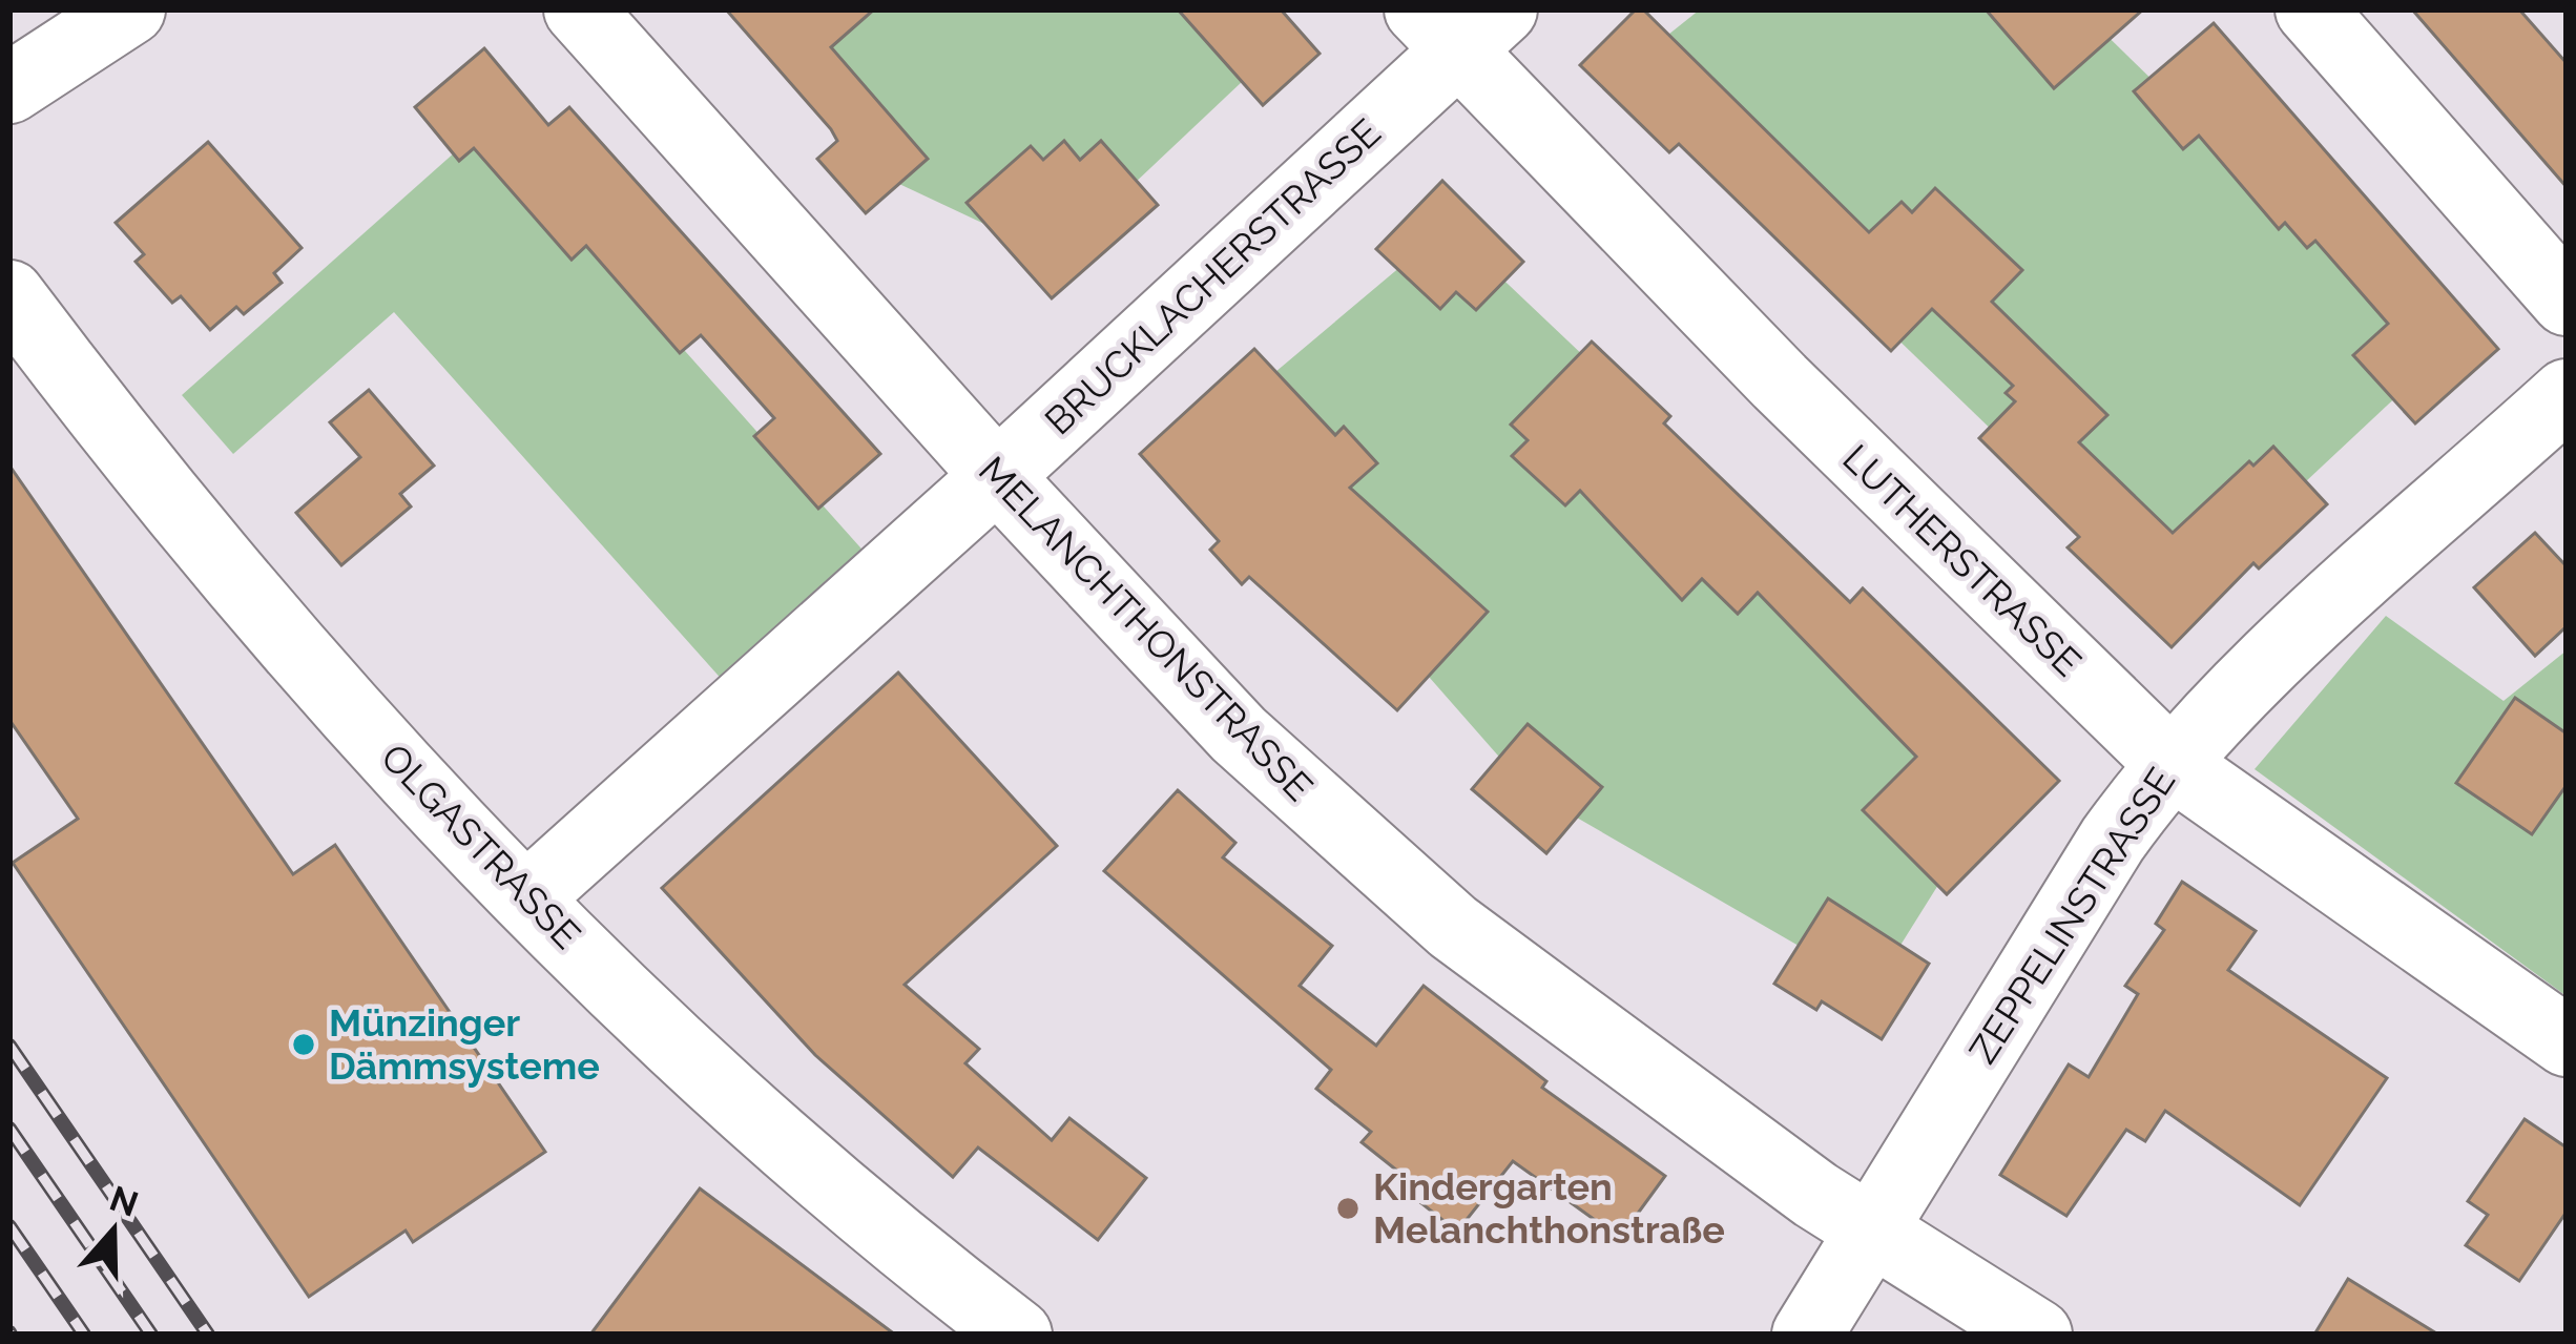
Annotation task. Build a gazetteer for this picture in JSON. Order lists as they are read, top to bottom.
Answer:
{
  "streets": {
    "street": [
      "BRUCKLACHERSTRASSE",
      "LUTHERSTRASSE",
      "MELANCHTHONSTRASSE",
      "OLGASTRASSE",
      "ZEPPELINSTRASSE"
    ]
  },
  "crossings": [
    ["BRUCKLACHERSTRASSE", "LUTHERSTRASSE"],
    ["BRUCKLACHERSTRASSE", "MELANCHTHONSTRASSE"],
    ["BRUCKLACHERSTRASSE", "OLGASTRASSE"],
    ["LUTHERSTRASSE", "ZEPPELINSTRASSE"],
    ["MELANCHTHONSTRASSE", "ZEPPELINSTRASSE"]
  ],
  "places": ["Münzinger Dämmsysteme", "Kindergarten Melanchthonstraße"],
  "north": "top"
}
